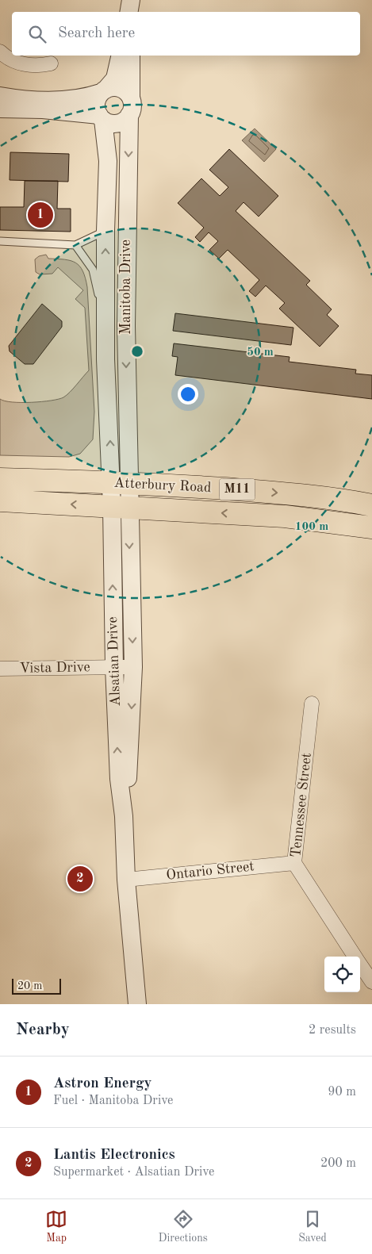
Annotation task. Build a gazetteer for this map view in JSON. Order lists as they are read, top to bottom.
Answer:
{
  "streets": {
    "main road": ["Atterbury Road", "M11"],
    "street": [
      "Manitoba Drive",
      "Alsatian Drive",
      "Vista Drive",
      "Tennessee Street",
      "Ontario Street"
    ]
  },
  "crossings": [
    ["Manitoba Drive", "Atterbury Road"],
    ["Atterbury Road", "Alsatian Drive"],
    ["Alsatian Drive", "Vista Drive"],
    ["Alsatian Drive", "Ontario Street"],
    ["Tennessee Street", "Ontario Street"]
  ],
  "scale_bar": "20 m",
  "page": {
    "search": "Search here",
    "pins": ["1", "2"],
    "scale": "20 m",
    "heading": ["Nearby", "2 results"],
    "list": [
      {
        "mark": "1",
        "name": "Astron Energy",
        "note": "Fuel · Manitoba Drive",
        "value": "90 m"
      },
      {
        "mark": "2",
        "name": "Lantis Electronics",
        "note": "Supermarket · Alsatian Drive",
        "value": "200 m"
      }
    ],
    "nav": ["Map", "Directions", "Saved"]
  },
  "rings": ["50 m", "100 m"]
}
